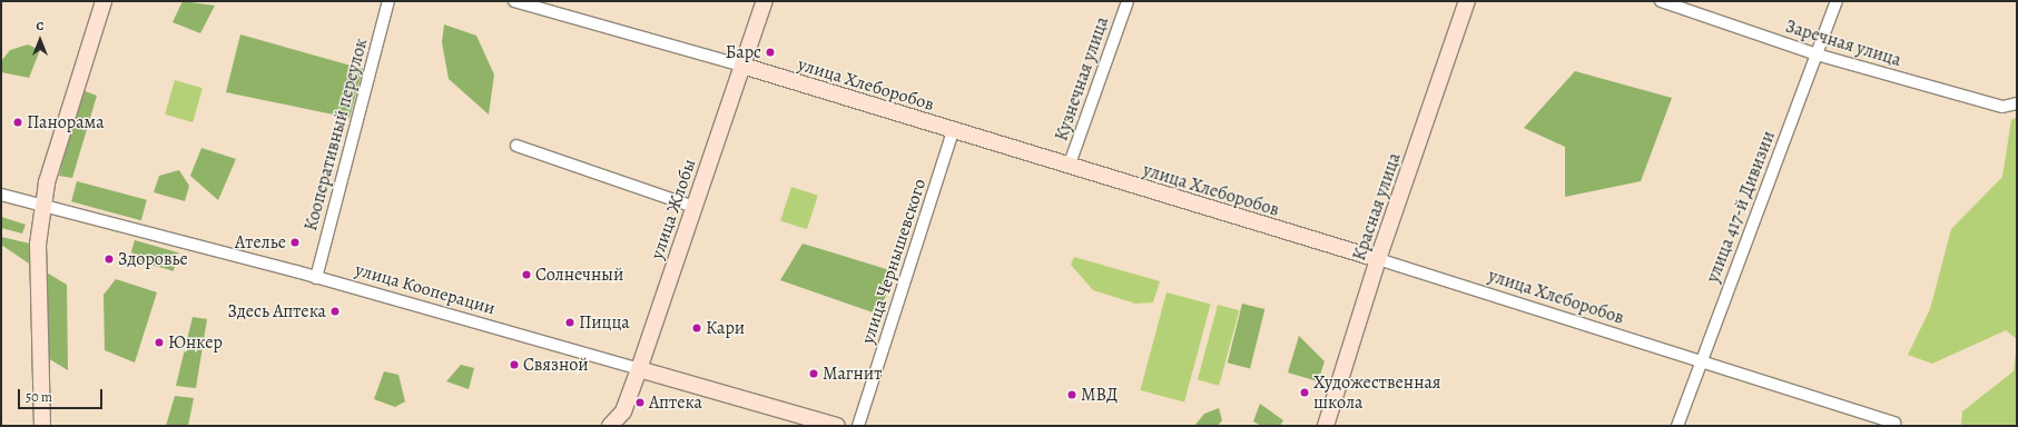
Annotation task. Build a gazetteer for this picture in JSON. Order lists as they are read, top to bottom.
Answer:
{
  "streets": {
    "street": [
      "Заречная улица",
      "Кузнечная улица",
      "улица Хлеборобов",
      "Кооперативный переулок",
      "Красная улица",
      "улица 417-й Дивизии",
      "улица Жлобы",
      "улица Чернышевского",
      "улица Кооперации"
    ]
  },
  "crossings": [
    ["Заречная улица", "улица 417-й Дивизии"],
    ["Кузнечная улица", "улица Хлеборобов"],
    ["улица Хлеборобов", "Красная улица"],
    ["улица Хлеборобов", "улица 417-й Дивизии"],
    ["улица Хлеборобов", "улица Жлобы"],
    ["улица Хлеборобов", "улица Чернышевского"],
    ["Кооперативный переулок", "улица Кооперации"],
    ["улица Жлобы", "улица Кооперации"]
  ],
  "places": [
    "Барс",
    "Панорама",
    "Ателье",
    "Здоровье",
    "Солнечный",
    "Здесь Аптека",
    "Пицца",
    "Кари",
    "Юнкер",
    "Связной",
    "Магнит",
    "Художественная школа",
    "МВД",
    "Аптека"
  ],
  "scale_bar": "50 m",
  "north": "top"
}
